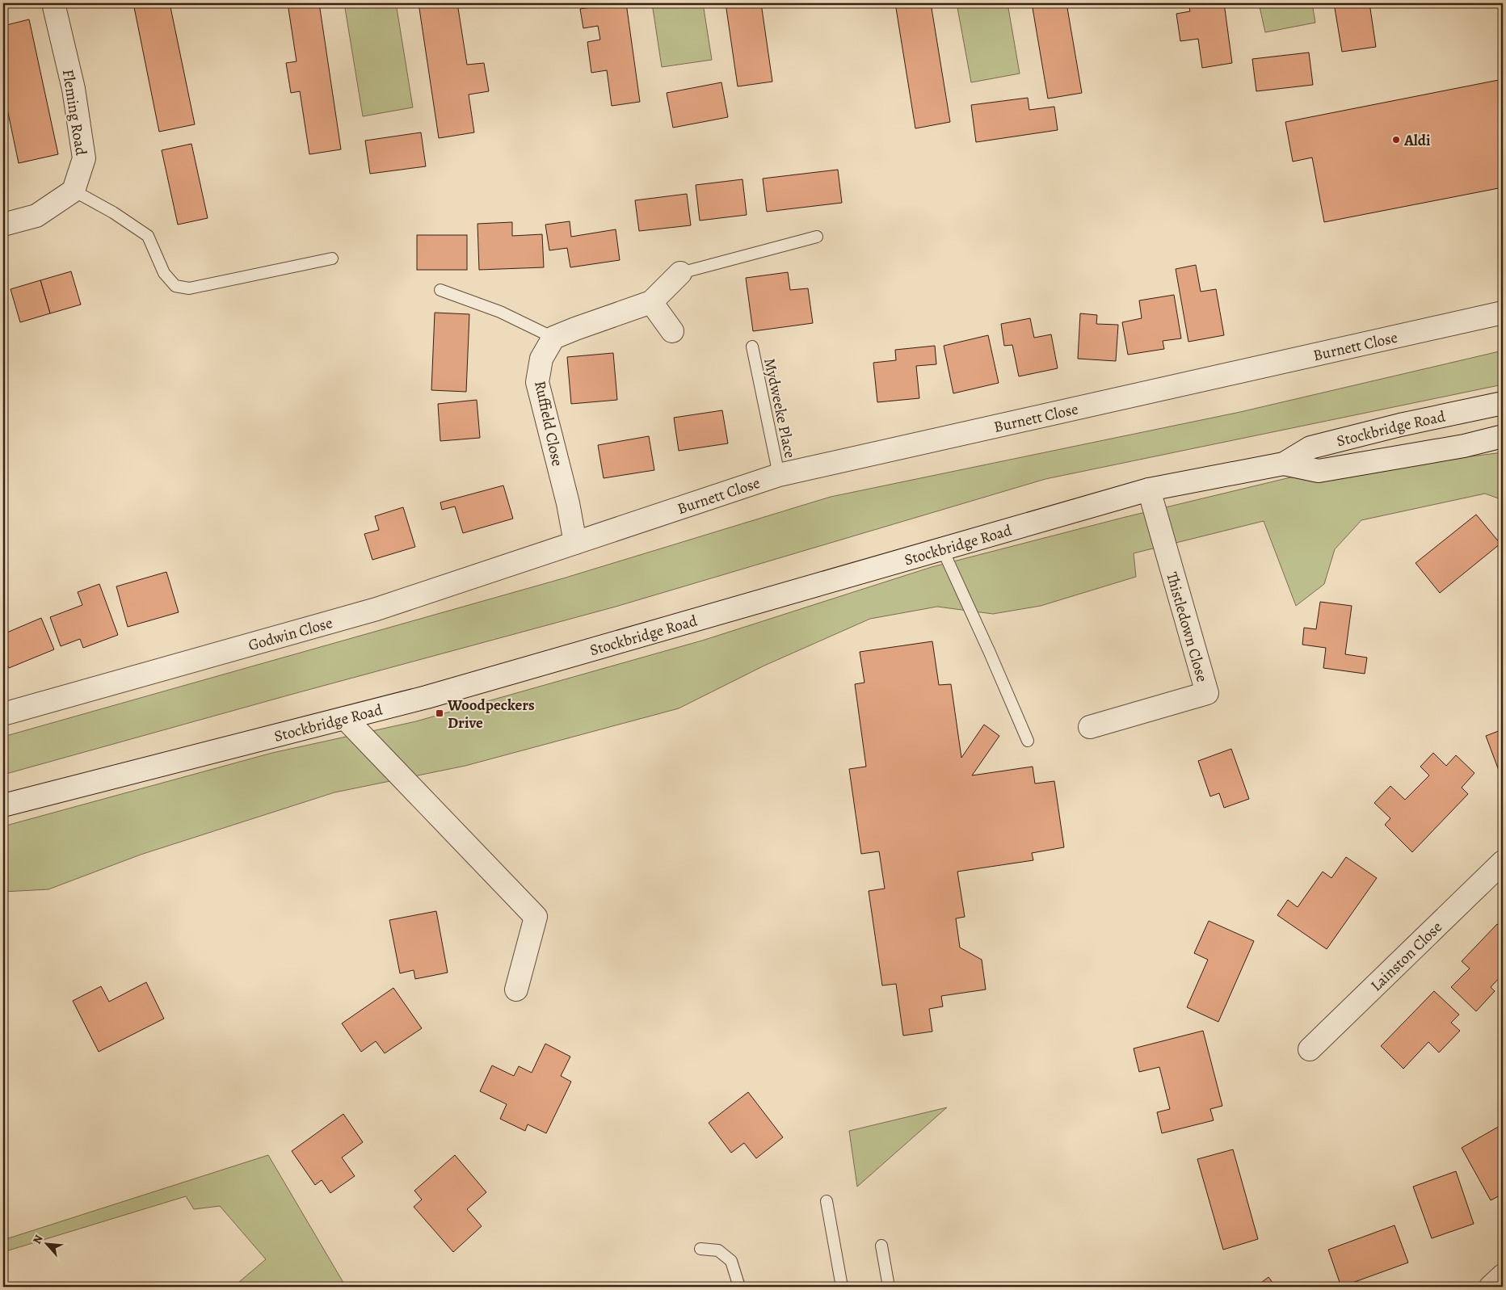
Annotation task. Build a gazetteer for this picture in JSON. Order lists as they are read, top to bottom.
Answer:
{
  "streets": {
    "street": [
      "Fleming Road",
      "Burnett Close",
      "Ruffield Close",
      "Stockbridge Road",
      "Thistledown Close",
      "Godwin Close",
      "Lainston Close"
    ],
    "lane": ["Mydweeke Place"]
  },
  "crossings": [
    ["Burnett Close", "Mydweeke Place"],
    ["Burnett Close", "Ruffield Close"],
    ["Burnett Close", "Godwin Close"],
    ["Ruffield Close", "Godwin Close"],
    ["Stockbridge Road", "Thistledown Close"]
  ],
  "places": {
    "other": ["Aldi"],
    "transit": ["Woodpeckers Drive"]
  },
  "north": "top left"
}
